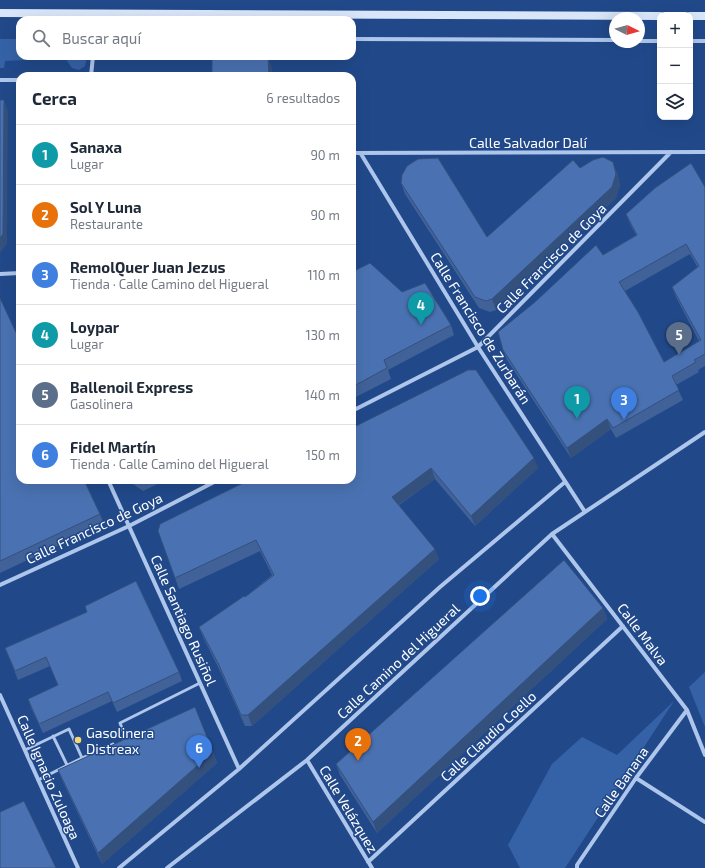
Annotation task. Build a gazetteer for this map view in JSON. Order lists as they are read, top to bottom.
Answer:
{
  "streets": {
    "street": [
      "Calle Salvador Dalí",
      "Calle Francisco de Goya",
      "Calle Francisco de Zurbarán",
      "Calle Santiago Rusiñol",
      "Calle Malva",
      "Calle Camino del Higueral",
      "Calle Claudio Coello",
      "Calle Ignacio Zuloaga",
      "Calle Banana",
      "Calle Velázquez"
    ]
  },
  "crossings": [
    ["Calle Salvador Dalí", "Calle Francisco de Goya"],
    ["Calle Salvador Dalí", "Calle Francisco de Zurbarán"],
    ["Calle Francisco de Goya", "Calle Francisco de Zurbarán"],
    ["Calle Francisco de Goya", "Calle Santiago Rusiñol"],
    ["Calle Francisco de Zurbarán", "Calle Camino del Higueral"],
    ["Calle Santiago Rusiñol", "Calle Camino del Higueral"],
    ["Calle Malva", "Calle Camino del Higueral"],
    ["Calle Malva", "Calle Claudio Coello"],
    ["Calle Malva", "Calle Banana"],
    ["Calle Camino del Higueral", "Calle Velázquez"],
    ["Calle Claudio Coello", "Calle Velázquez"]
  ],
  "places": ["Gasolinera Distreax"],
  "north": "right",
  "page": {
    "map_buttons": ["+", "−"],
    "search": "Buscar aquí",
    "heading": ["Cerca", "6 resultados"],
    "list": [
      {
        "mark": "1",
        "name": "Sanaxa",
        "note": "Lugar",
        "value": "90 m"
      },
      {
        "mark": "2",
        "name": "Sol Y Luna",
        "note": "Restaurante",
        "value": "90 m"
      },
      {
        "mark": "3",
        "name": "RemolQuer Juan Jezus",
        "note": "Tienda · Calle Camino del Higueral",
        "value": "110 m"
      },
      {
        "mark": "4",
        "name": "Loypar",
        "note": "Lugar",
        "value": "130 m"
      },
      {
        "mark": "5",
        "name": "Ballenoil Express",
        "note": "Gasolinera",
        "value": "140 m"
      },
      {
        "mark": "6",
        "name": "Fidel Martín",
        "note": "Tienda · Calle Camino del Higueral",
        "value": "150 m"
      }
    ],
    "pins": [
      "4",
      "5",
      "1",
      "3",
      "2",
      "6"
    ]
  }
}
